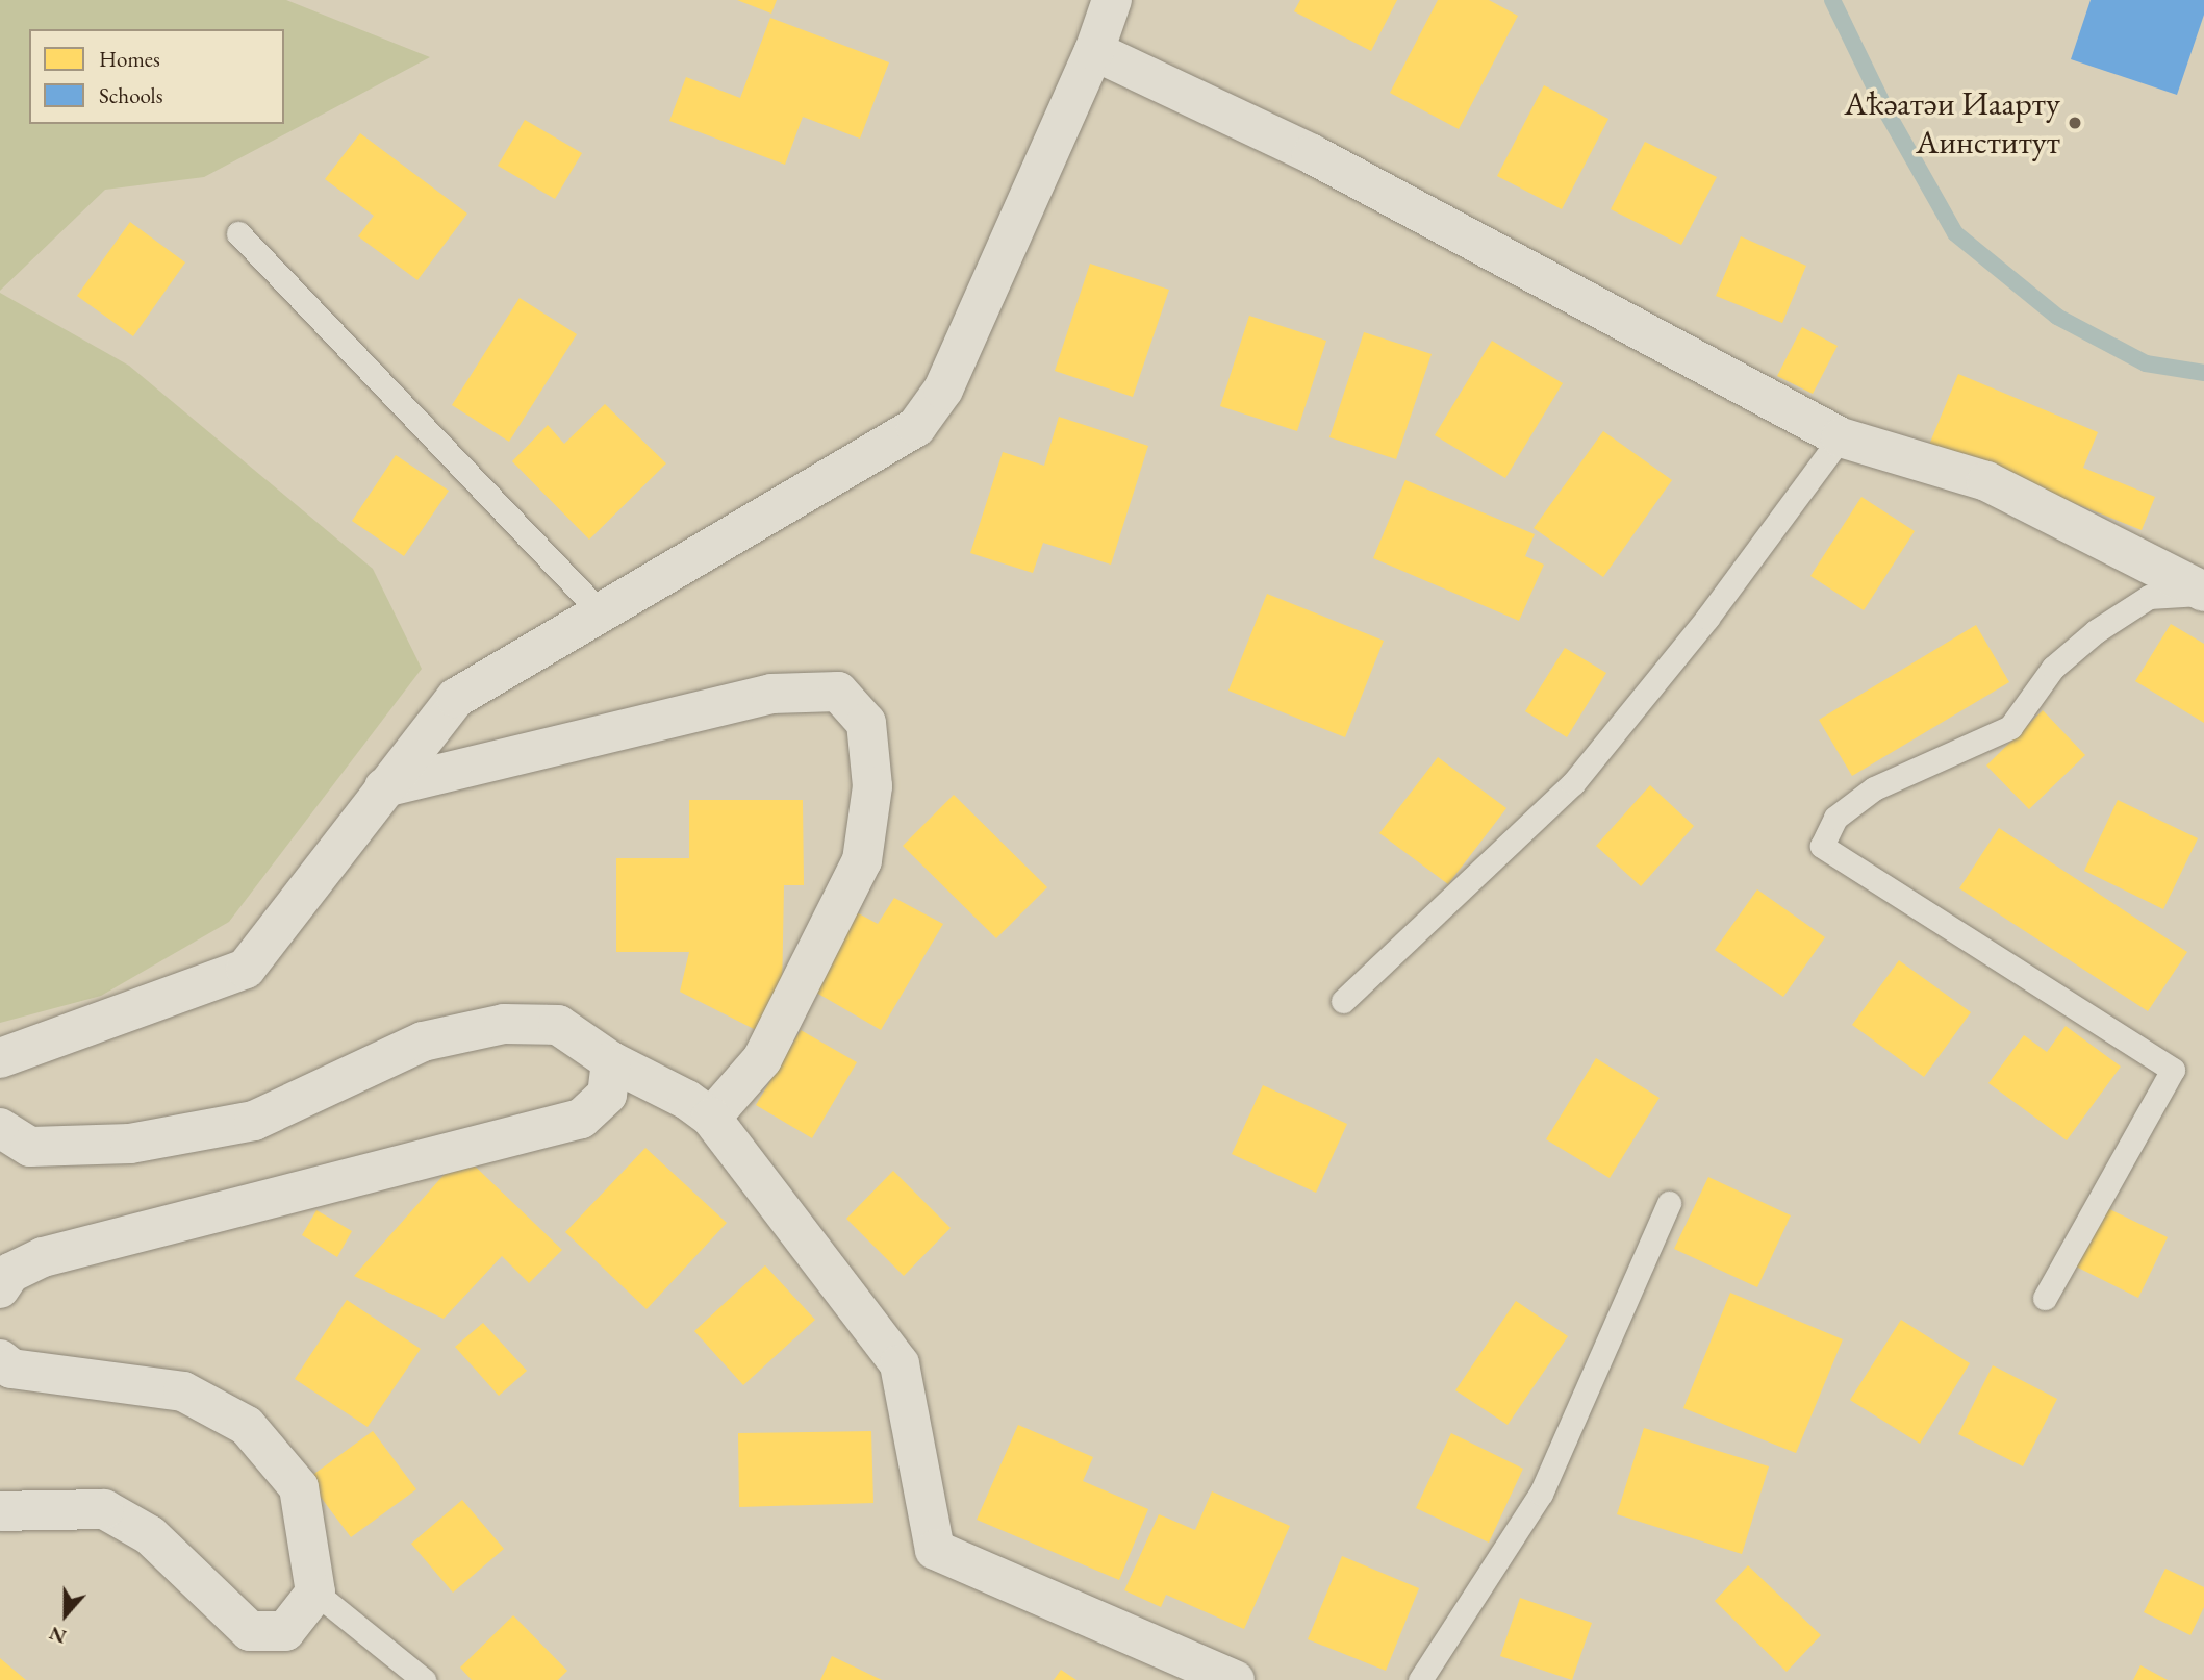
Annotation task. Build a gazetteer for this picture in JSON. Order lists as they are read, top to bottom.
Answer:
{
  "places": ["Аҟәатәи Иаарту Аинститут"],
  "legend": ["Homes", "Schools"],
  "north": "bottom"
}
